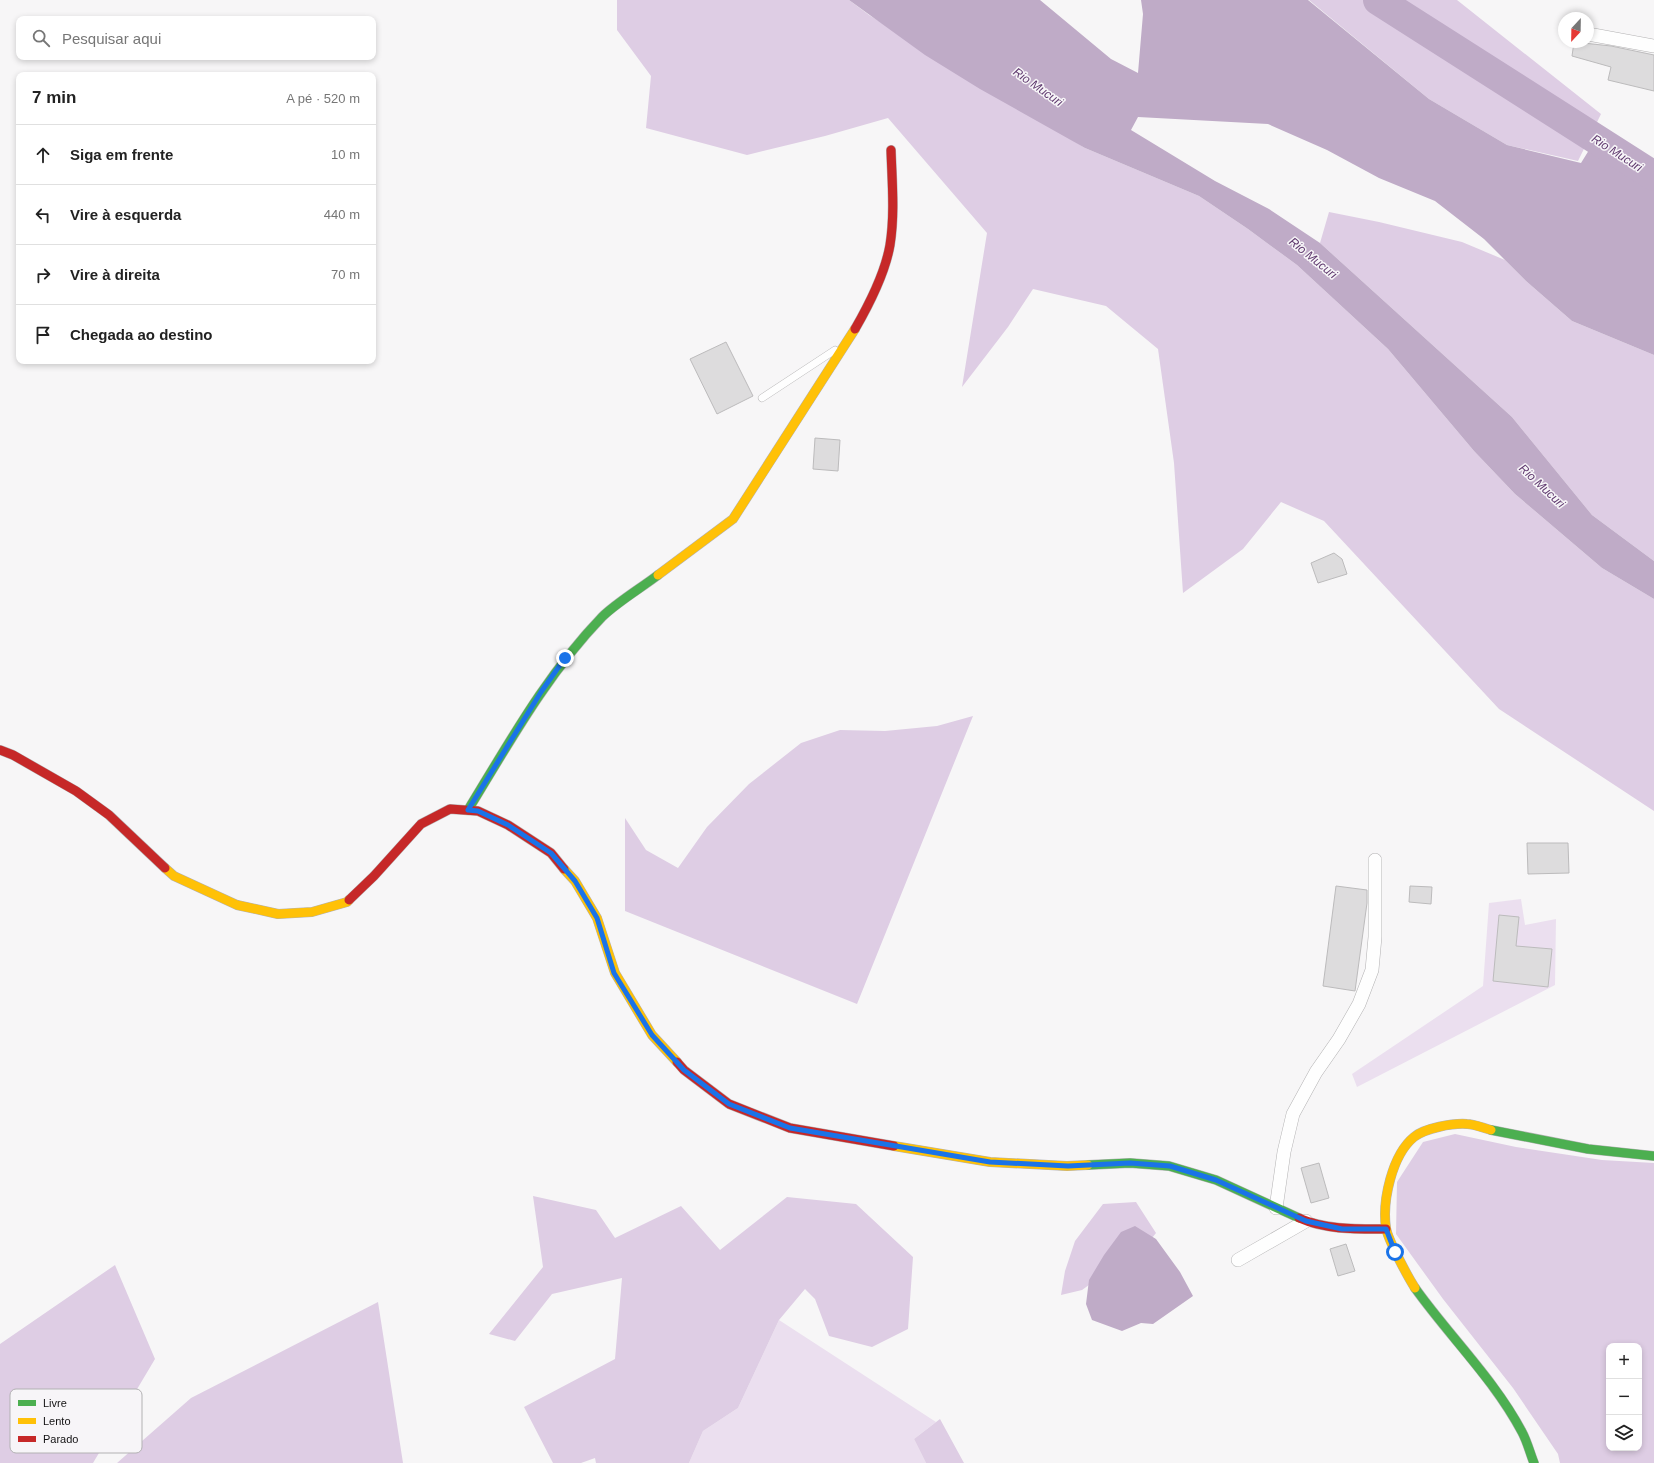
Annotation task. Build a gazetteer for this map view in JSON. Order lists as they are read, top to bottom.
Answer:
{
  "water": ["Rio Mucuri"],
  "legend": ["Livre", "Lento", "Parado"],
  "north": "bottom",
  "page": {
    "search": "Pesquisar aqui",
    "heading": ["7 min", "A pé · 520 m"],
    "list": [
      ["Siga em frente", "10 m"],
      ["Vire à esquerda", "440 m"],
      ["Vire à direita", "70 m"],
      "Chegada ao destino"
    ],
    "map_buttons": ["+", "−"]
  }
}
